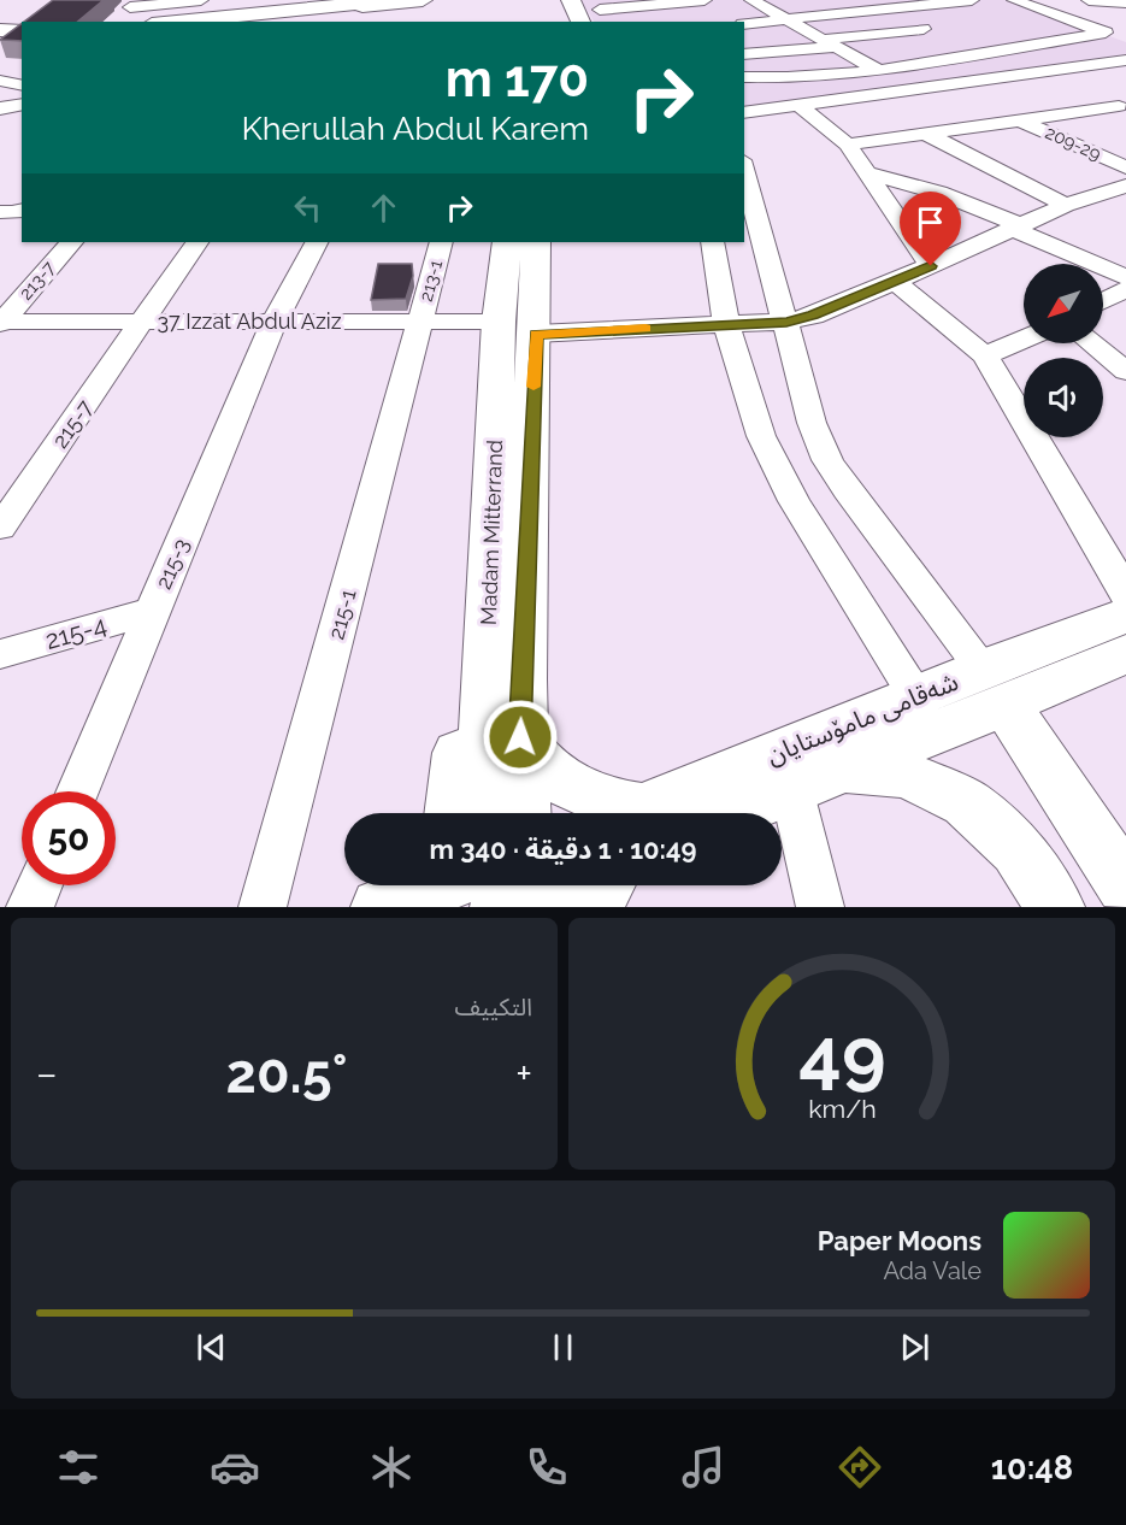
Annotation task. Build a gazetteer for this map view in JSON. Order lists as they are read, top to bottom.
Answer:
{
  "streets": {
    "main road": ["Madam Mitterrand", "شەقامی مامۆستایان"],
    "street": [
      "209-29",
      "213-7",
      "213-1",
      "37 Izzat Abdul Aziz",
      "215-7",
      "215-3",
      "215-1",
      "215-4"
    ]
  },
  "crossings": [
    ["213-7", "37 Izzat Abdul Aziz"],
    ["213-1", "37 Izzat Abdul Aziz"],
    ["213-1", "215-1"],
    ["37 Izzat Abdul Aziz", "215-7"],
    ["37 Izzat Abdul Aziz", "Madam Mitterrand"],
    ["37 Izzat Abdul Aziz", "215-3"],
    ["37 Izzat Abdul Aziz", "215-1"],
    ["215-3", "215-4"]
  ],
  "north": "bottom left",
  "page": {
    "turn": ["170 m", "Kherullah Abdul Karem"],
    "limit": "50",
    "trip": "10:49 · 1 دقيقة · 340 m",
    "tile": "التكييف",
    "heat": ["−", "20.5°", "+"],
    "song": ["Paper Moons", "Ada Vale"],
    "tabs": "10:48",
    "gauge": ["49", "km/h"]
  }
}
